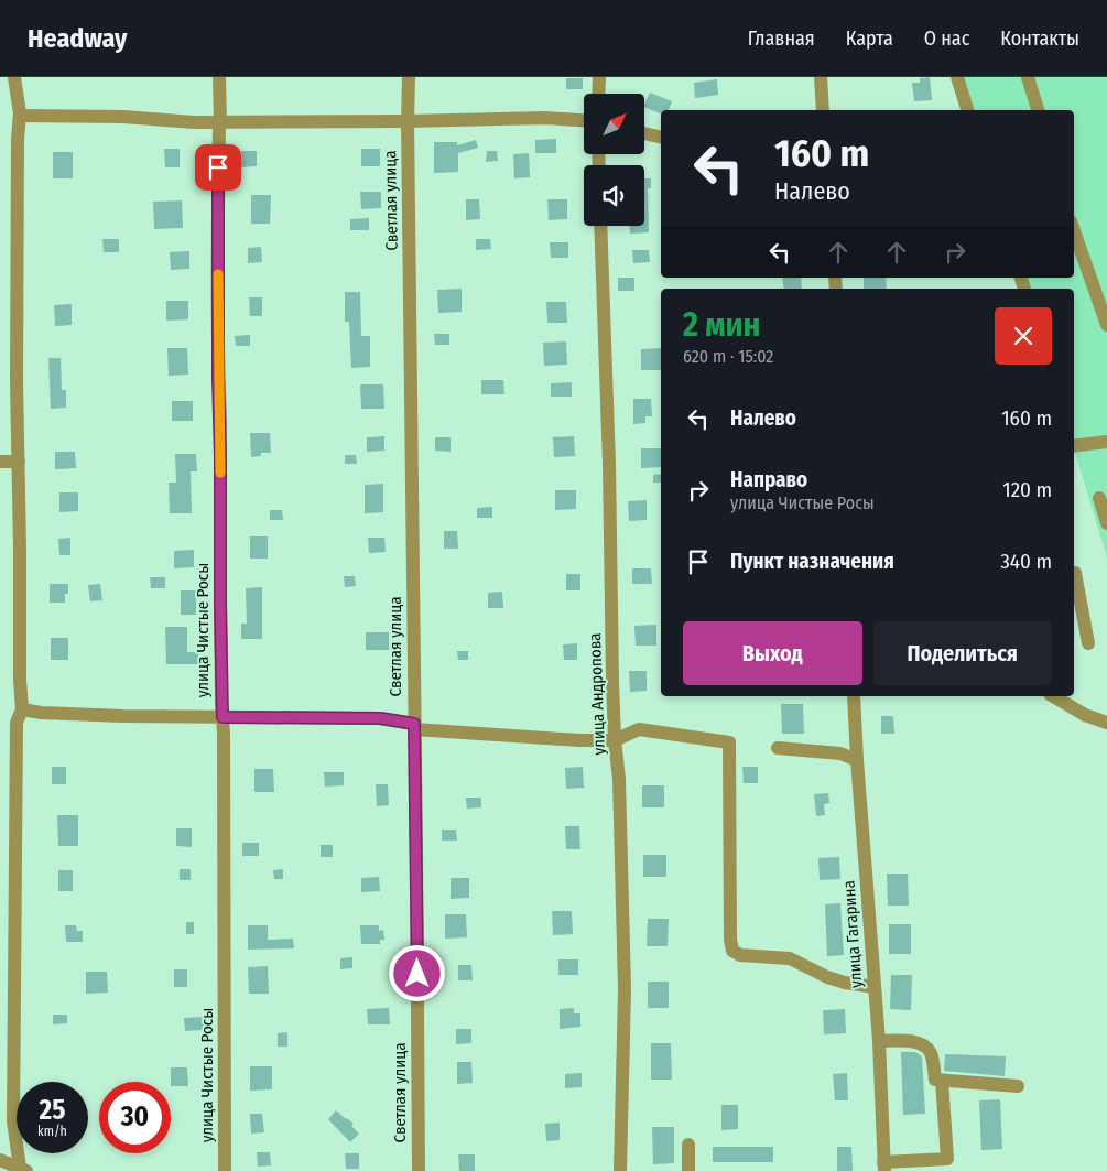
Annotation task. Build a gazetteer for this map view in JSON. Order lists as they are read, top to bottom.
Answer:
{
  "streets": {
    "street": [
      "Светлая улица",
      "улица Чистые Росы",
      "улица Андропова",
      "улица Гагарина"
    ]
  },
  "north": "top right",
  "page": {
    "header": "Headway",
    "nav": [
      "Главная",
      "Карта",
      "О нас",
      "Контакты"
    ],
    "turn": ["160 m", "Налево"],
    "heading": ["2 мин", "620 m · 15:02"],
    "list": [
      {
        "name": "Налево",
        "value": "160 m"
      },
      {
        "name": "Направо",
        "note": "улица Чистые Росы",
        "value": "120 m"
      },
      {
        "name": "Пункт назначения",
        "value": "340 m"
      }
    ],
    "buttons": ["Выход", "Поделиться"],
    "speed": "25 km/h",
    "limit": "30"
  }
}
